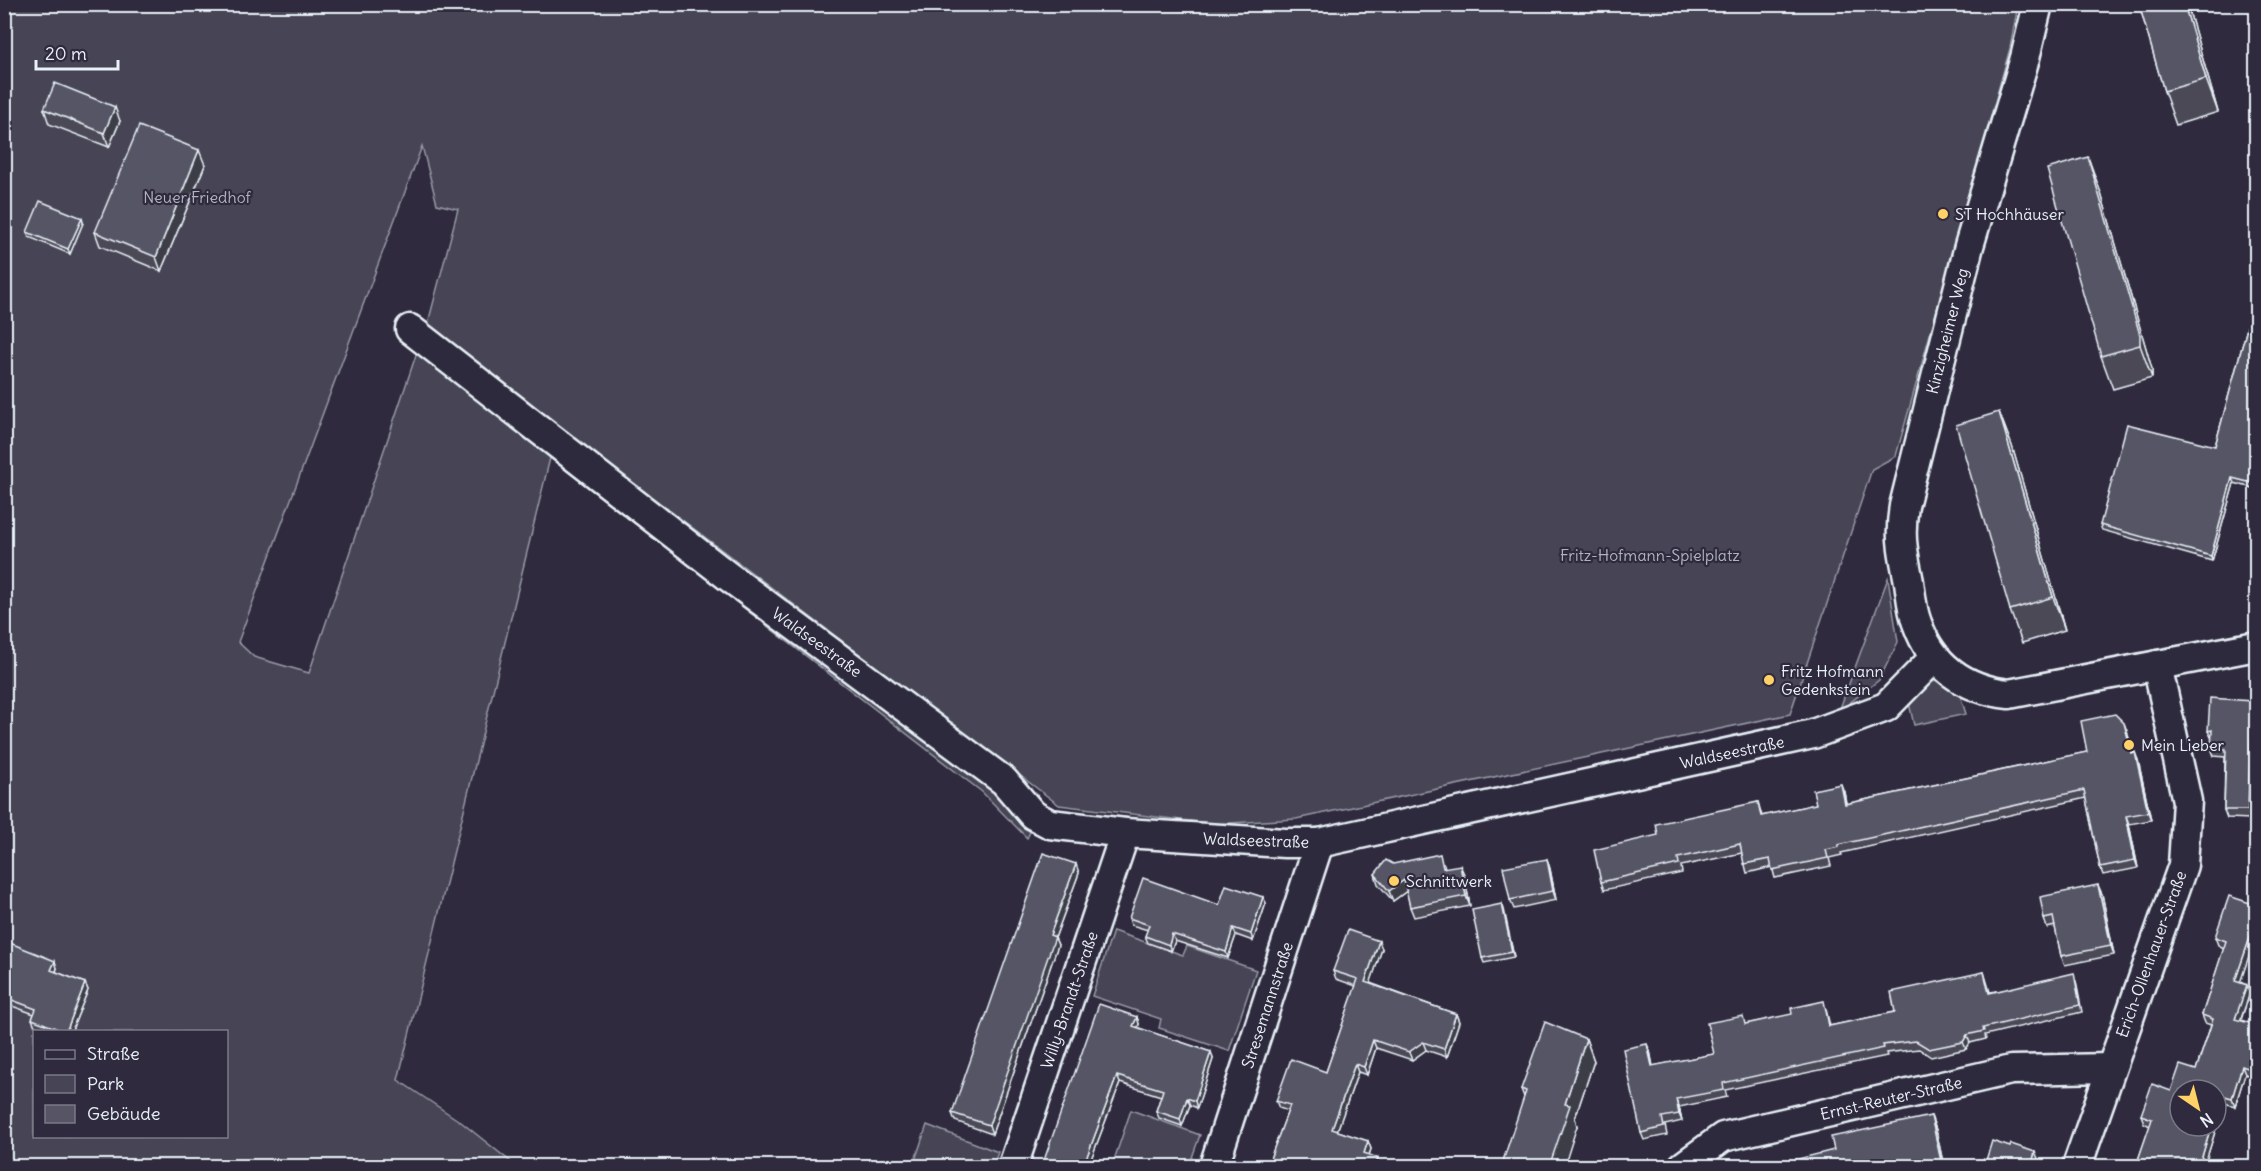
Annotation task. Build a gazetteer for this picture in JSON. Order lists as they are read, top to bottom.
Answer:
{
  "streets": {
    "street": [
      "Kinzigheimer Weg",
      "Waldseestraße",
      "Erich-Ollenhauer-Straße",
      "Willy-Brandt-Straße",
      "Stresemannstraße",
      "Ernst-Reuter-Straße"
    ]
  },
  "crossings": [
    ["Kinzigheimer Weg", "Waldseestraße"],
    ["Waldseestraße", "Willy-Brandt-Straße"],
    ["Waldseestraße", "Stresemannstraße"],
    ["Erich-Ollenhauer-Straße", "Ernst-Reuter-Straße"]
  ],
  "parks": ["Neuer Friedhof", "Fritz-Hofmann-Spielplatz"],
  "places": [
    "ST Hochhäuser",
    "Fritz Hofmann Gedenkstein",
    "Mein Lieber",
    "Schnittwerk"
  ],
  "legend": ["Straße", "Park", "Gebäude"],
  "scale_bar": "20 m",
  "north": "bottom right"
}
